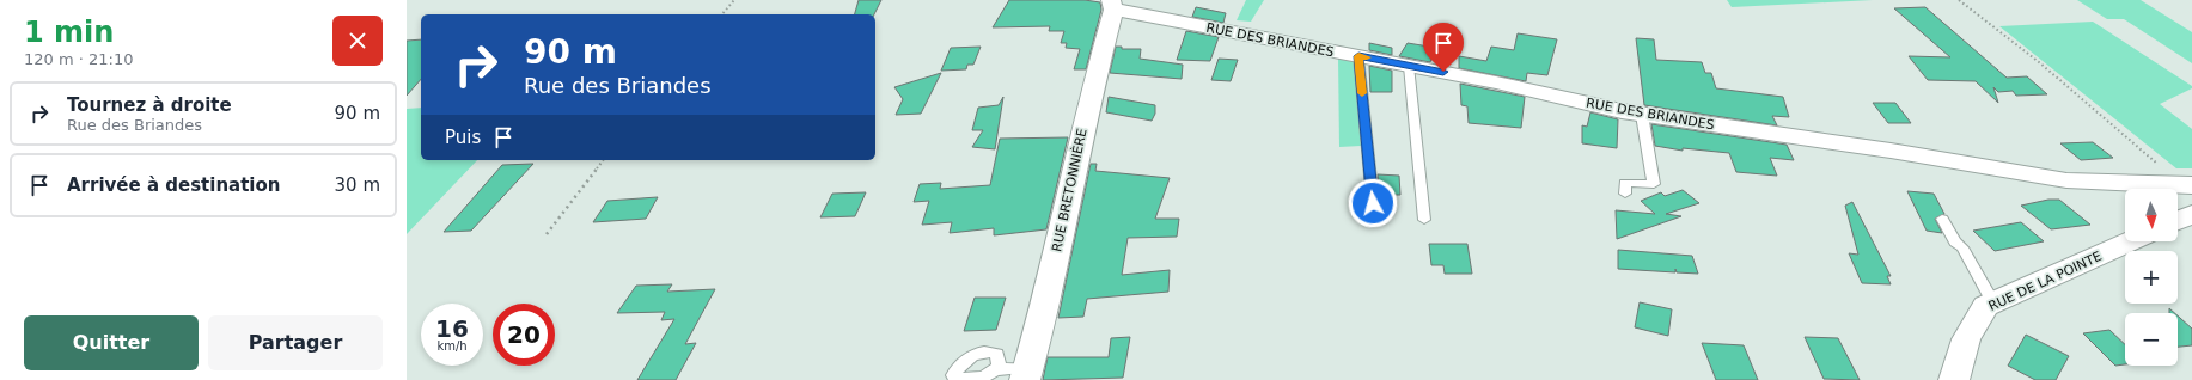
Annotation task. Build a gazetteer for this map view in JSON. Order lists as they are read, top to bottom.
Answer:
{
  "streets": {
    "street": ["RUE DES BRIANDES", "RUE BRETONNIÈRE", "RUE DE LA POINTE"]
  },
  "crossings": [
    ["RUE DES BRIANDES", "RUE BRETONNIÈRE"]
  ],
  "north": "bottom",
  "page": {
    "heading": ["1 min", "120 m · 21:10"],
    "turn": ["90 m", "Rue des Briandes"],
    "list": [
      {
        "name": "Tournez à droite",
        "note": "Rue des Briandes",
        "value": "90 m"
      },
      {
        "name": "Arrivée à destination",
        "value": "30 m"
      }
    ],
    "then": "Puis",
    "map_buttons": ["+", "−"],
    "speed": "16 km/h",
    "limit": "20",
    "buttons": ["Quitter", "Partager"]
  }
}
